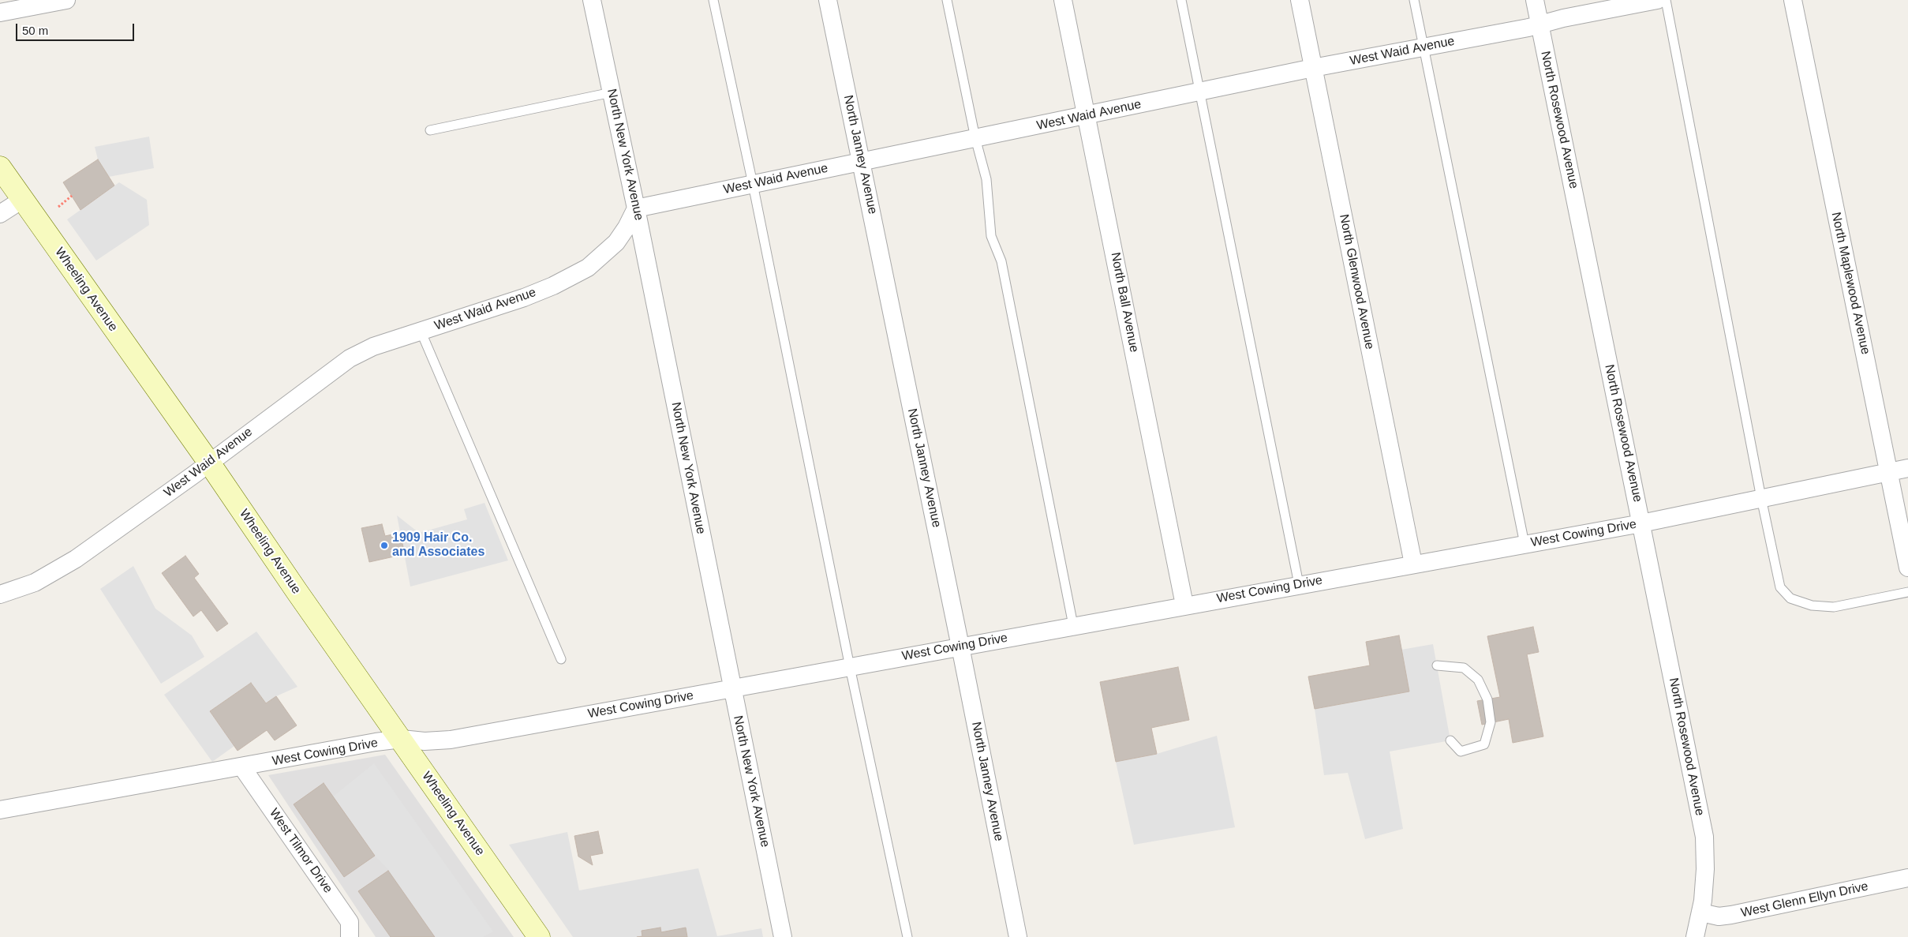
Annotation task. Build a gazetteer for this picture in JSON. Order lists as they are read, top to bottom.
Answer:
{
  "streets": {
    "main road": ["Wheeling Avenue"],
    "street": [
      "West Waid Avenue",
      "North Rosewood Avenue",
      "North New York Avenue",
      "North Janney Avenue",
      "North Glenwood Avenue",
      "North Maplewood Avenue",
      "North Ball Avenue",
      "West Cowing Drive",
      "West Tilmor Drive",
      "West Glenn Ellyn Drive"
    ]
  },
  "crossings": [
    ["West Waid Avenue", "North Rosewood Avenue"],
    ["West Waid Avenue", "North New York Avenue"],
    ["West Waid Avenue", "North Janney Avenue"],
    ["West Waid Avenue", "North Glenwood Avenue"],
    ["West Waid Avenue", "Wheeling Avenue"],
    ["West Waid Avenue", "North Ball Avenue"],
    ["North Rosewood Avenue", "West Cowing Drive"],
    ["North Rosewood Avenue", "West Glenn Ellyn Drive"],
    ["North New York Avenue", "West Cowing Drive"],
    ["North Janney Avenue", "West Cowing Drive"],
    ["North Glenwood Avenue", "West Cowing Drive"],
    ["North Maplewood Avenue", "West Cowing Drive"],
    ["Wheeling Avenue", "West Cowing Drive"],
    ["North Ball Avenue", "West Cowing Drive"],
    ["West Cowing Drive", "West Tilmor Drive"]
  ],
  "places": ["1909 Hair Co. and Associates"],
  "scale_bar": "50 m"
}
